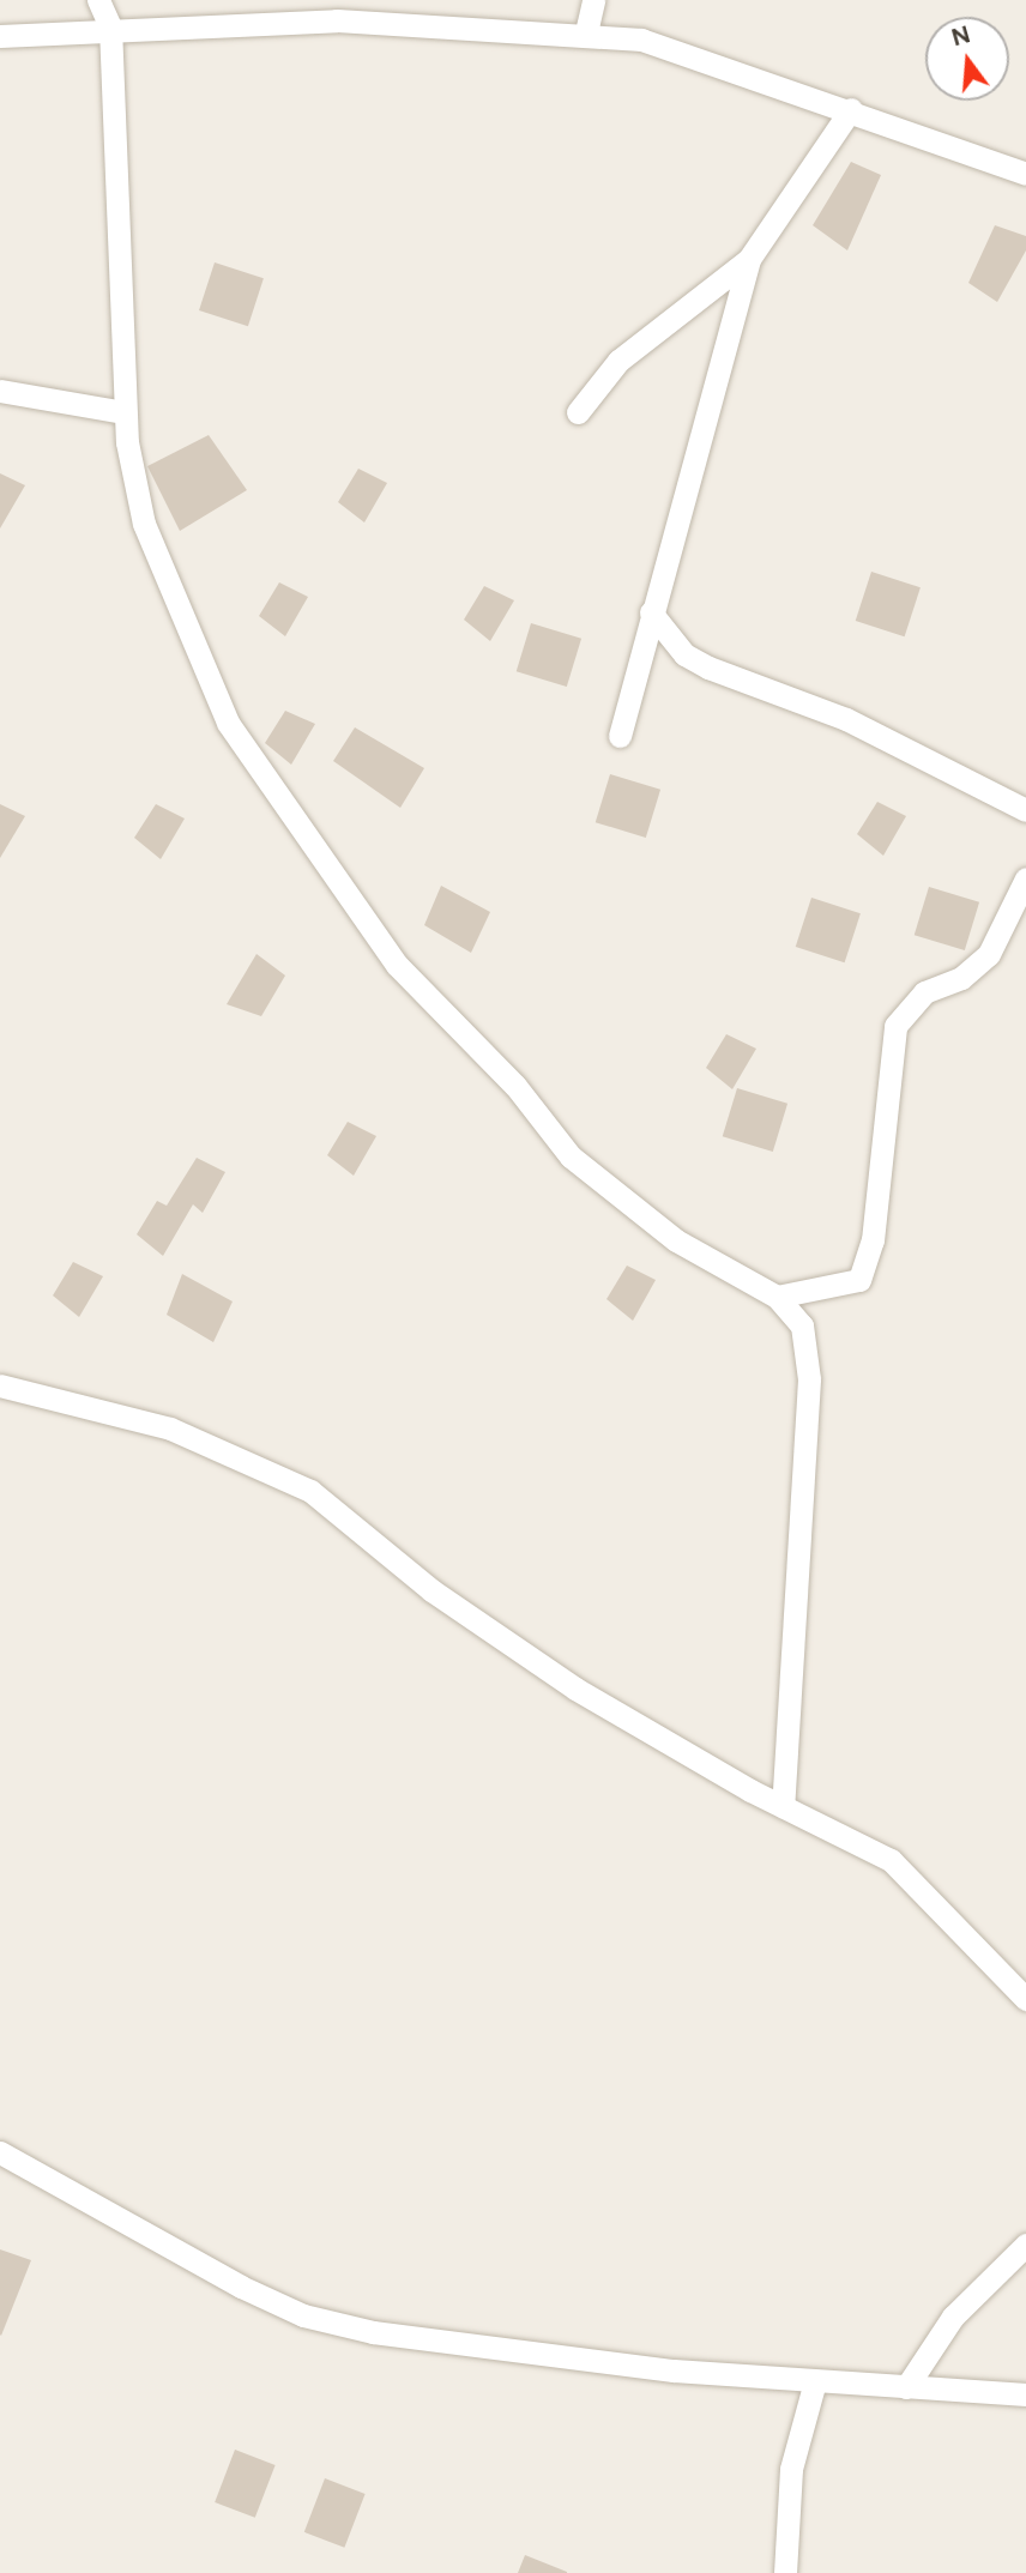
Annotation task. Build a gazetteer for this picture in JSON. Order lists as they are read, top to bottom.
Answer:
{
  "north": "top"
}
